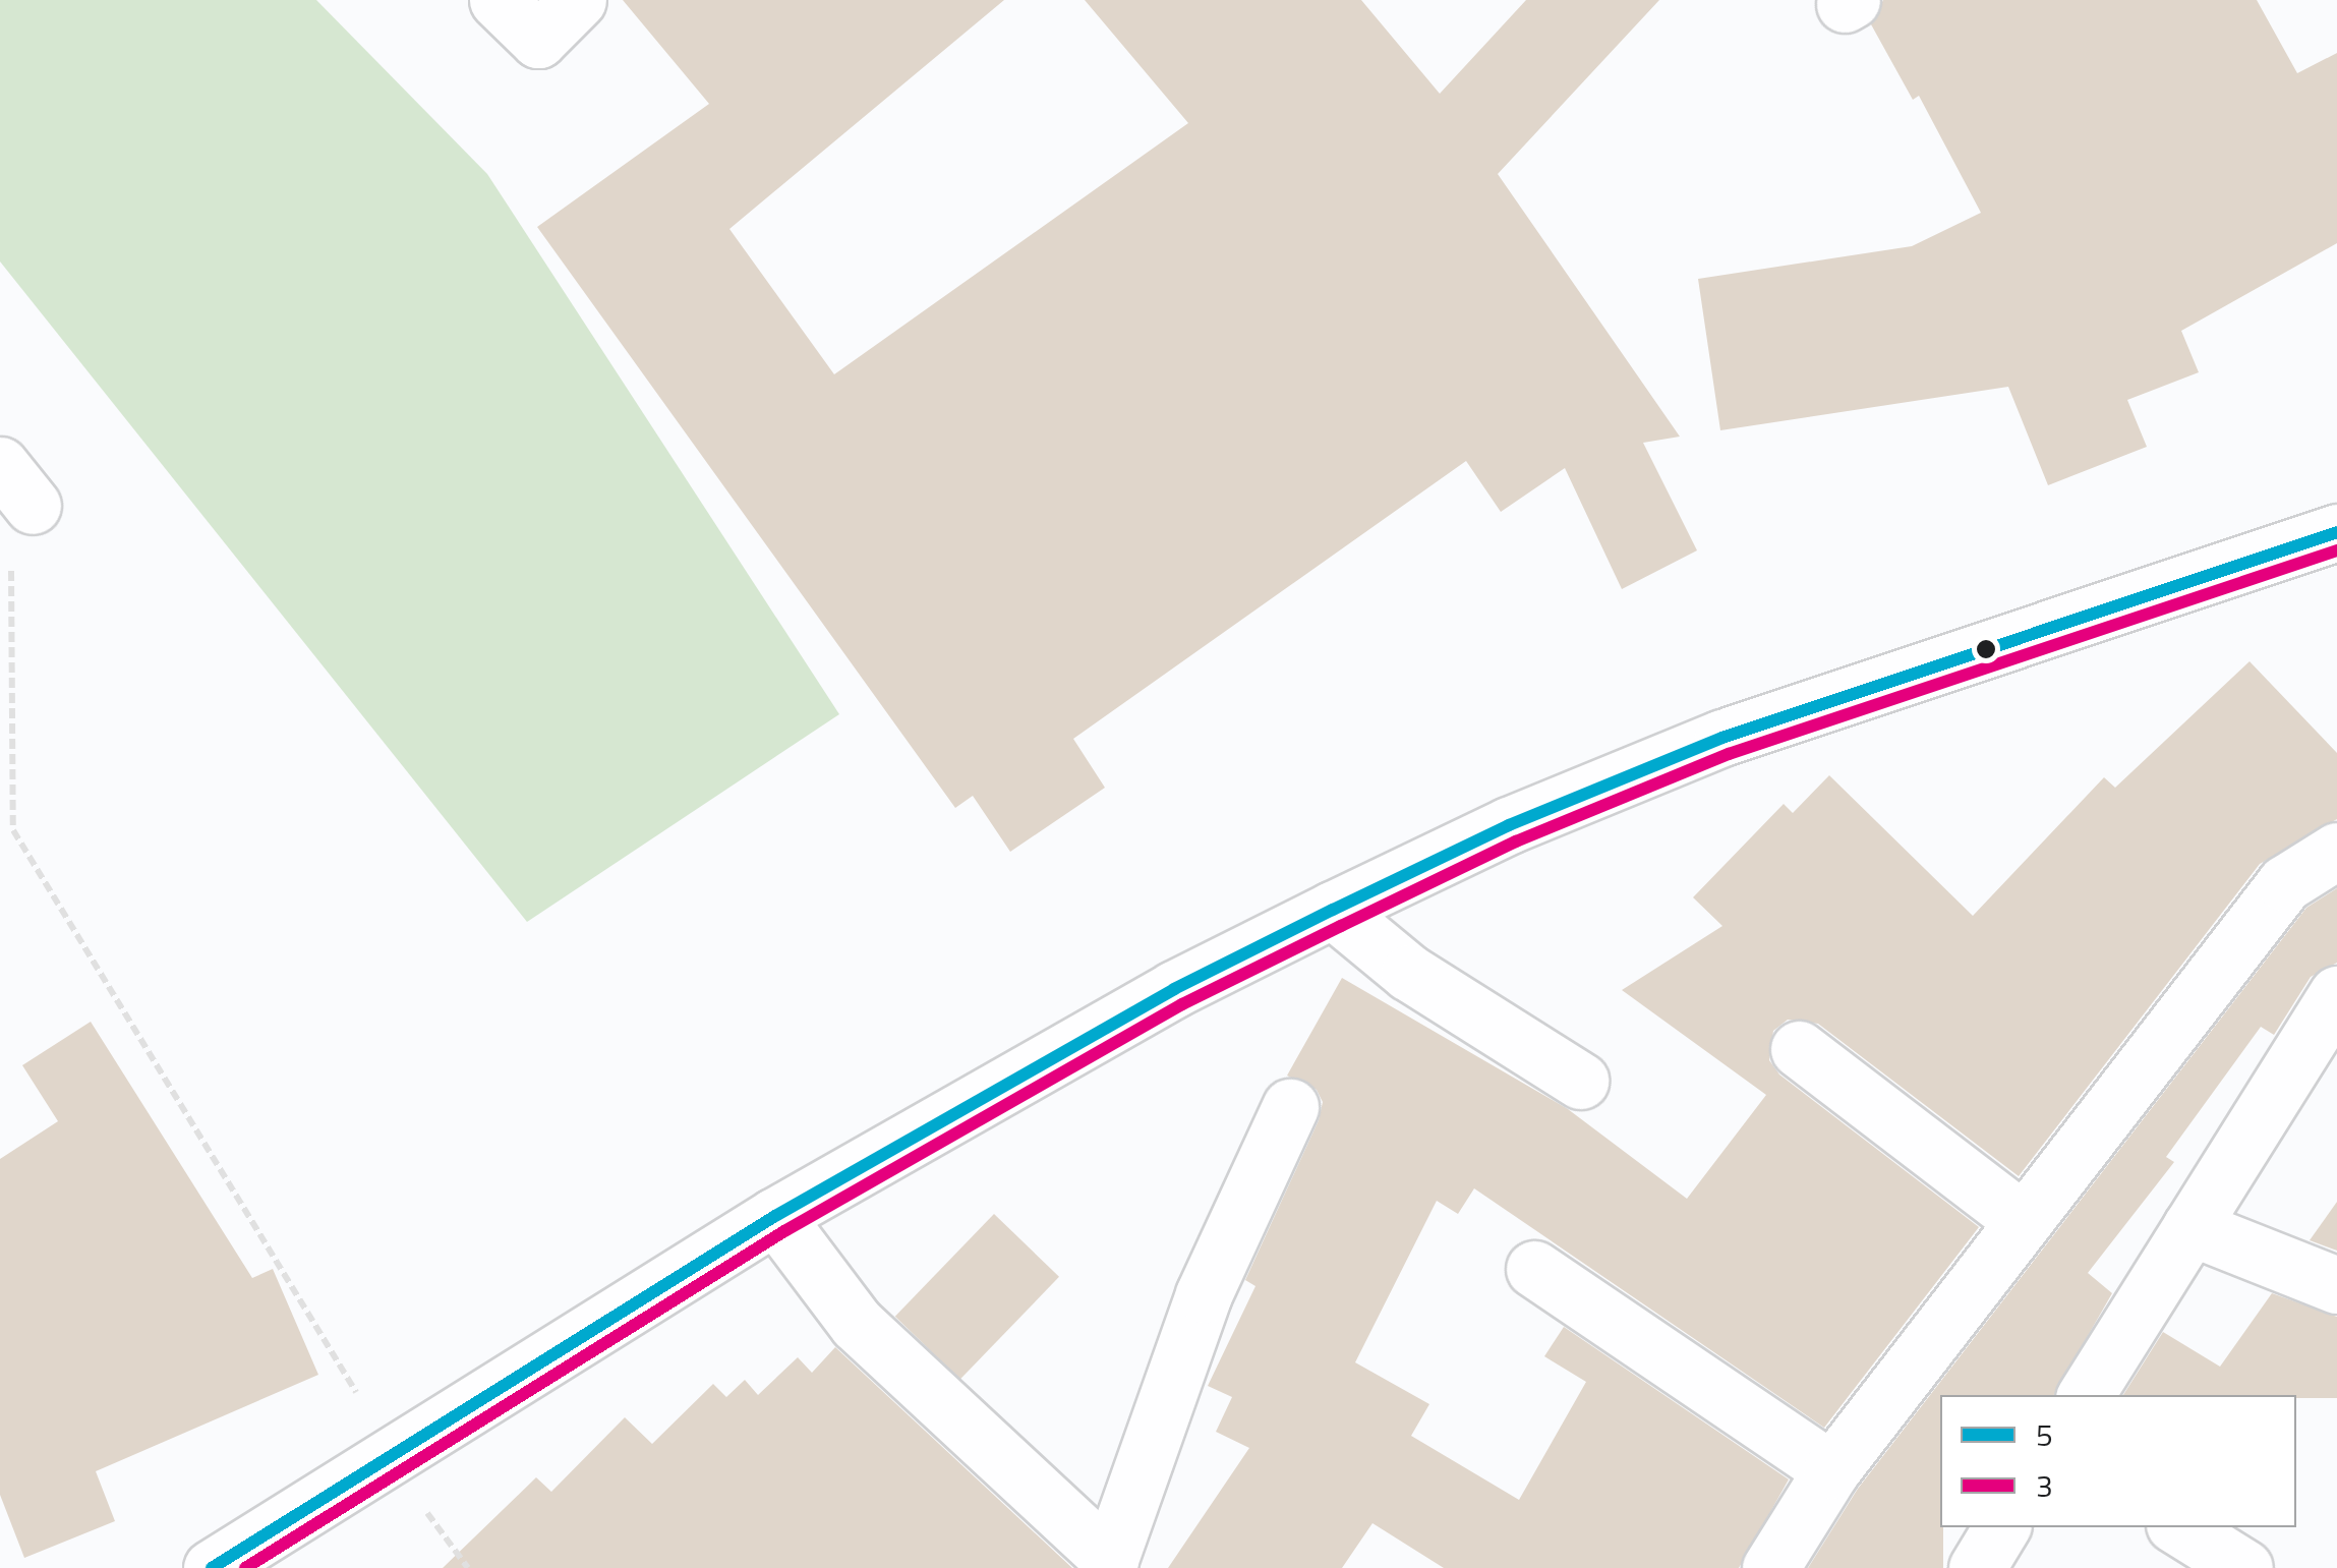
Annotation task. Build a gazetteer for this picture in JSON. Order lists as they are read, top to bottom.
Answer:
{
  "lines": ["transit line 5", "transit line 3"],
  "legend": ["5", "3"]
}
